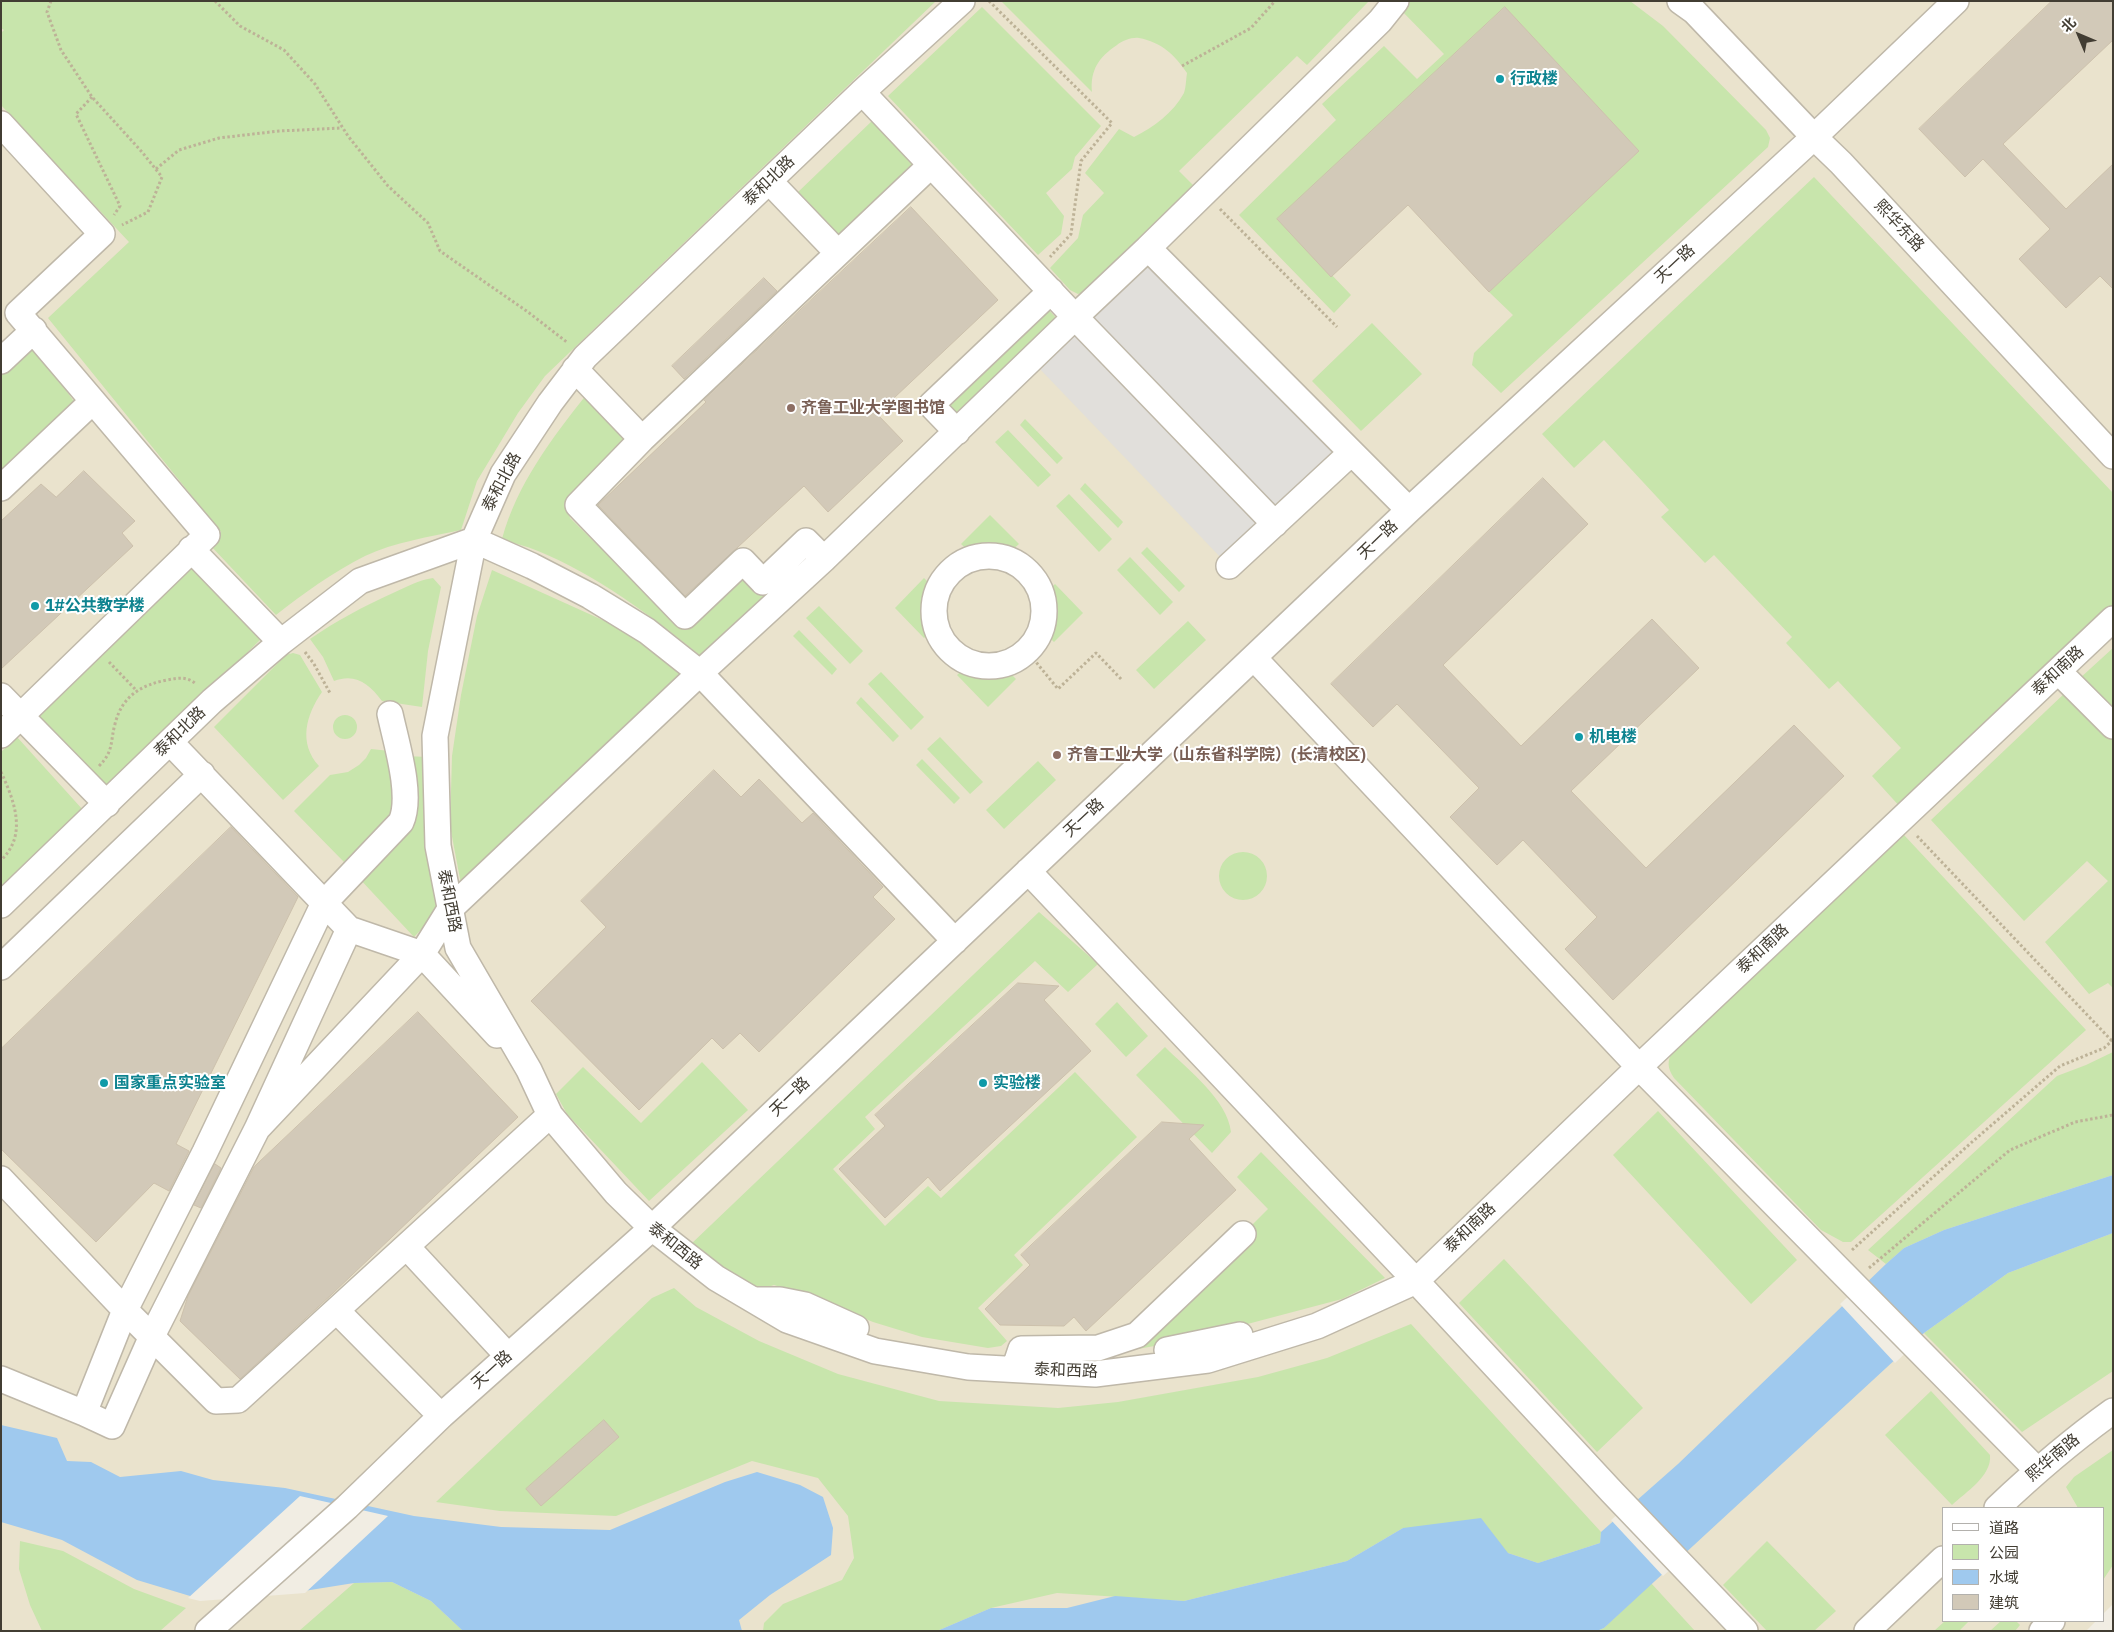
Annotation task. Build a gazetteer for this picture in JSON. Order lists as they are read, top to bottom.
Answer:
{
  "streets": {
    "street": [
      "泰和北路",
      "熙华东路",
      "天一路",
      "泰和南路",
      "泰和西路",
      "熙华南路"
    ]
  },
  "crossings": [
    ["泰和北路", "泰和西路"],
    ["熙华东路", "天一路"],
    ["天一路", "泰和西路"],
    ["泰和南路", "泰和西路"]
  ],
  "places": [
    "行政楼",
    "齐鲁工业大学图书馆",
    "1#公共教学楼",
    "机电楼",
    "齐鲁工业大学（山东省科学院）(长清校区)",
    "国家重点实验室",
    "实验楼"
  ],
  "legend": [
    "道路",
    "公园",
    "水域",
    "建筑"
  ],
  "north": "top left"
}
